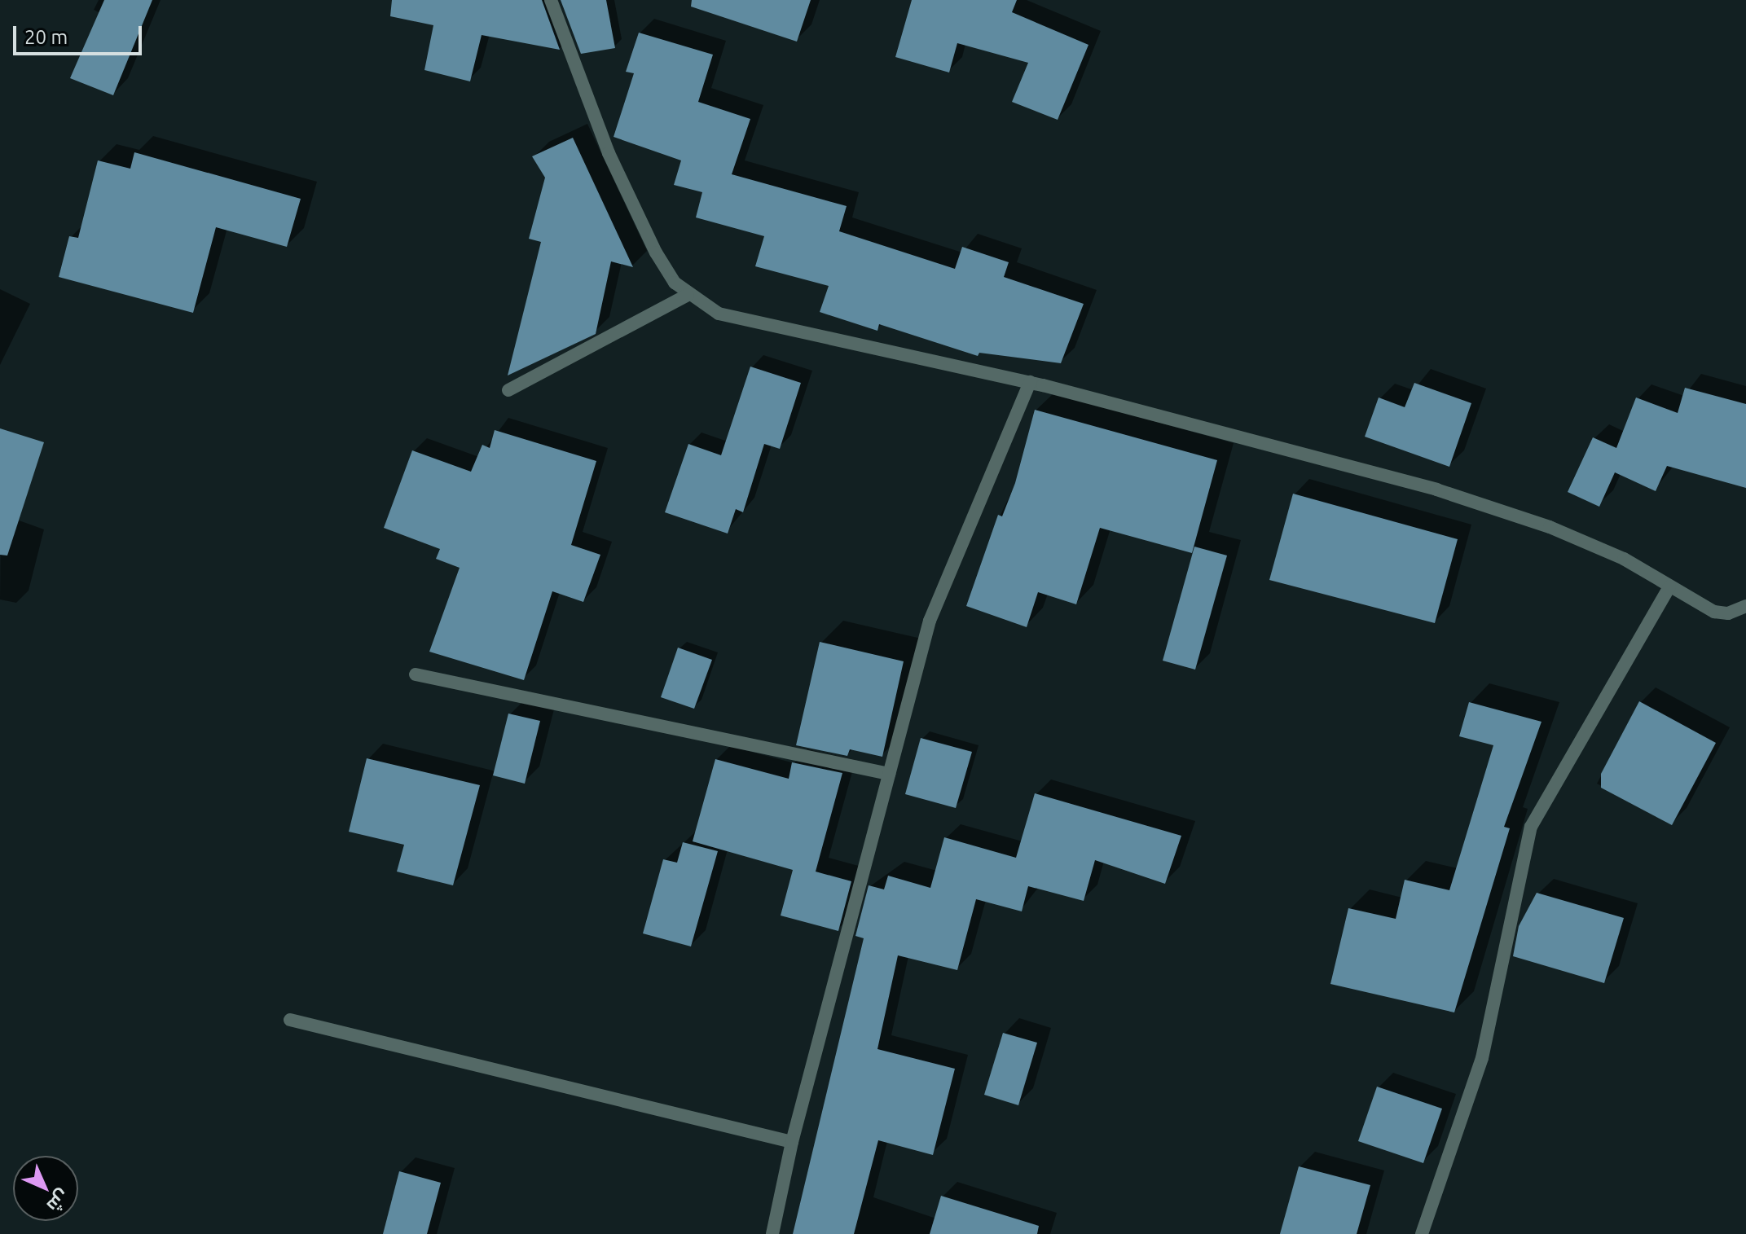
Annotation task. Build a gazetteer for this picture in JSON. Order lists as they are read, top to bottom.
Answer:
{
  "scale_bar": "20 m",
  "north": "bottom right"
}
